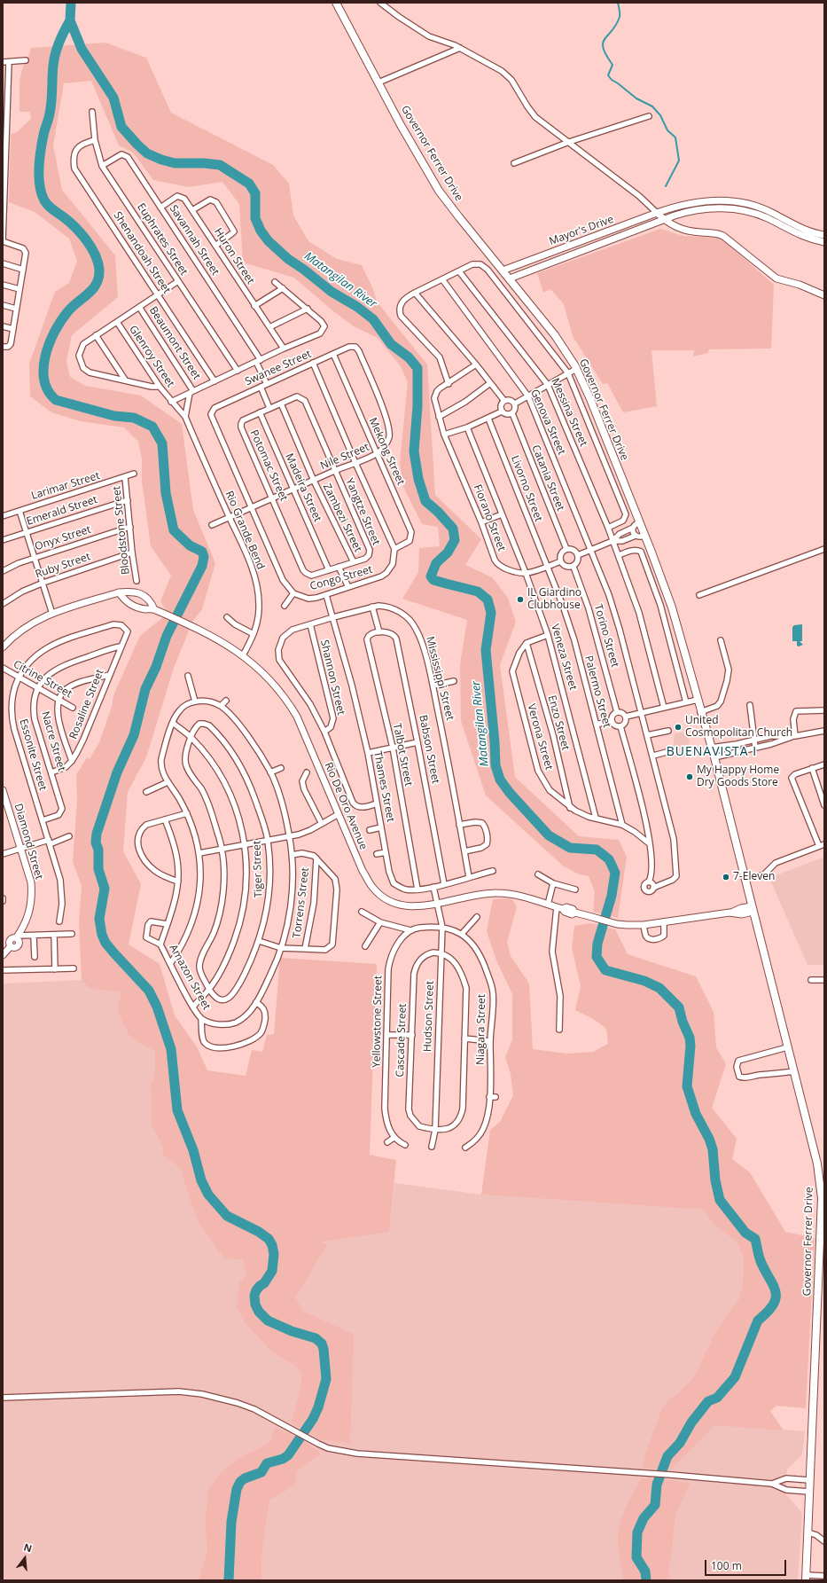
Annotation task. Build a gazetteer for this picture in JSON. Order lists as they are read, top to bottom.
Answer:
{
  "streets": {
    "main road": ["Governor Ferrer Drive"],
    "street": [
      "Mayor's Drive",
      "Euphrates Street",
      "Savannah Street",
      "Shenandoah Street",
      "Huron Street",
      "Beaumont Street",
      "Glenroy Street",
      "Swanee Street",
      "Messina Street",
      "Genova Street",
      "Mekong Street",
      "Nile Street",
      "Potomac Street",
      "Catania Street",
      "Larimar Street",
      "Madeira Street",
      "Livorno Street",
      "Emerald Street",
      "Yangtze Street",
      "Zambezi Street",
      "Fiorano Street",
      "Bloodstone Street",
      "Rio Grande Bend",
      "Onyx Street",
      "Ruby Street",
      "Congo Street",
      "Torino Street",
      "Veneza Street",
      "Shannon Street",
      "Mississippi Street",
      "Citrine Street",
      "Palermo Street",
      "Rosaline Street",
      "Enzo Street",
      "Verona Street",
      "Nacre Street",
      "Babson Street",
      "Essonite Street",
      "Talbot Street",
      "Thames Street",
      "Rio De Oro Avenue",
      "Diamond Street",
      "Tiger Street",
      "Torrens Street",
      "Amazon Street",
      "Hudson Street",
      "Yellowstone Street",
      "Niagara Street",
      "Cascade Street"
    ]
  },
  "crossings": [
    ["Governor Ferrer Drive", "Mayor's Drive"],
    ["Governor Ferrer Drive", "Rio De Oro Avenue"],
    ["Euphrates Street", "Savannah Street"],
    ["Euphrates Street", "Shenandoah Street"],
    ["Savannah Street", "Huron Street"],
    ["Savannah Street", "Swanee Street"],
    ["Glenroy Street", "Rio Grande Bend"],
    ["Swanee Street", "Mekong Street"],
    ["Swanee Street", "Nile Street"],
    ["Mekong Street", "Nile Street"],
    ["Mekong Street", "Congo Street"],
    ["Nile Street", "Potomac Street"],
    ["Nile Street", "Madeira Street"],
    ["Nile Street", "Yangtze Street"],
    ["Nile Street", "Zambezi Street"],
    ["Nile Street", "Rio Grande Bend"],
    ["Potomac Street", "Madeira Street"],
    ["Potomac Street", "Yangtze Street"],
    ["Potomac Street", "Zambezi Street"],
    ["Catania Street", "Fiorano Street"],
    ["Catania Street", "Torino Street"],
    ["Larimar Street", "Bloodstone Street"],
    ["Madeira Street", "Yangtze Street"],
    ["Livorno Street", "Fiorano Street"],
    ["Livorno Street", "Palermo Street"],
    ["Emerald Street", "Bloodstone Street"],
    ["Yangtze Street", "Zambezi Street"],
    ["Fiorano Street", "Torino Street"],
    ["Fiorano Street", "Veneza Street"],
    ["Fiorano Street", "Palermo Street"],
    ["Bloodstone Street", "Onyx Street"],
    ["Bloodstone Street", "Ruby Street"],
    ["Rio Grande Bend", "Rio De Oro Avenue"],
    ["Congo Street", "Thames Street"],
    ["Veneza Street", "Verona Street"],
    ["Shannon Street", "Mississippi Street"],
    ["Mississippi Street", "Thames Street"],
    ["Citrine Street", "Nacre Street"],
    ["Citrine Street", "Essonite Street"],
    ["Palermo Street", "Verona Street"],
    ["Rosaline Street", "Nacre Street"],
    ["Rosaline Street", "Essonite Street"],
    ["Enzo Street", "Verona Street"],
    ["Nacre Street", "Essonite Street"],
    ["Babson Street", "Talbot Street"],
    ["Babson Street", "Thames Street"],
    ["Talbot Street", "Thames Street"],
    ["Thames Street", "Hudson Street"],
    ["Rio De Oro Avenue", "Hudson Street"],
    ["Hudson Street", "Niagara Street"],
    ["Hudson Street", "Cascade Street"]
  ],
  "districts": ["BUENAVISTA I"],
  "water": ["Matangilan River"],
  "places": [
    "IL Giardino Clubhouse",
    "United Cosmopolitan Church",
    "My Happy Home Dry Goods Store",
    "7-Eleven"
  ],
  "scale_bar": "100 m",
  "north": "top"
}
